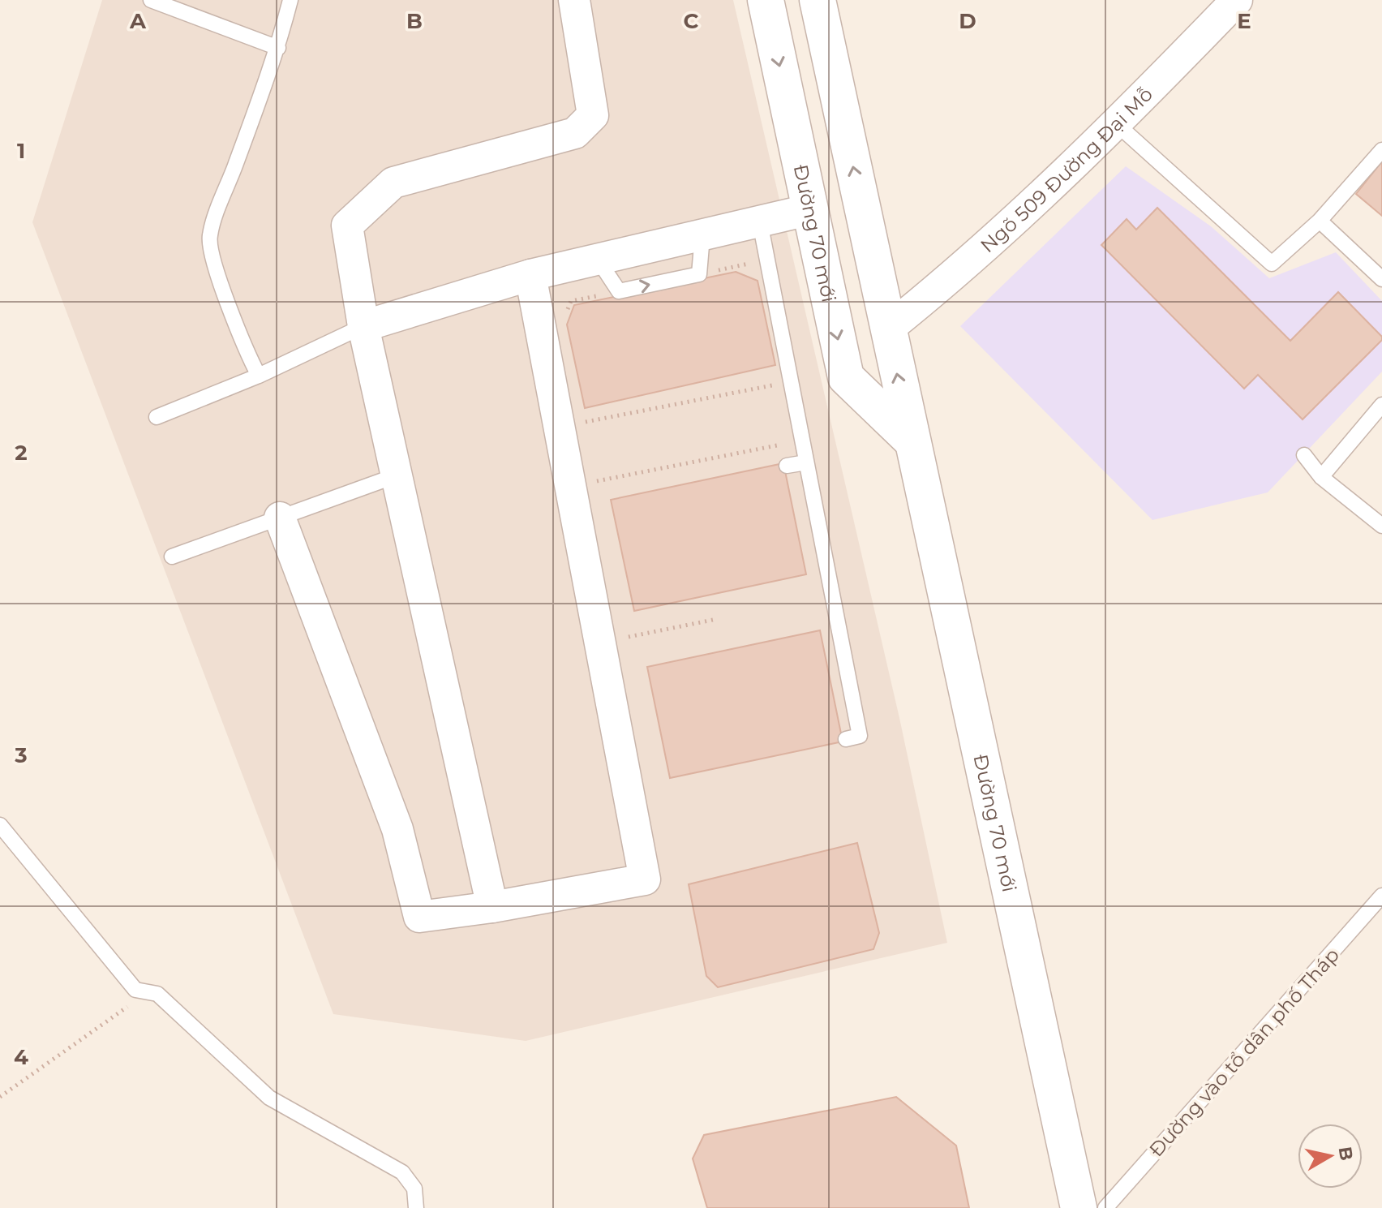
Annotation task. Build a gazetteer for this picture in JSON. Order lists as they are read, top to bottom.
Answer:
{
  "streets": {
    "street": ["Ngõ 509 Đường Đại Mỗ", "Đường 70 mới"],
    "lane": ["Đường vào tổ dân phố Tháp"]
  },
  "crossings": [
    ["Ngõ 509 Đường Đại Mỗ", "Đường 70 mới"]
  ],
  "north": "right",
  "grid": {
    "columns": [
      "A",
      "B",
      "C",
      "D",
      "E"
    ],
    "rows": [
      "1",
      "2",
      "3",
      "4"
    ]
  }
}
